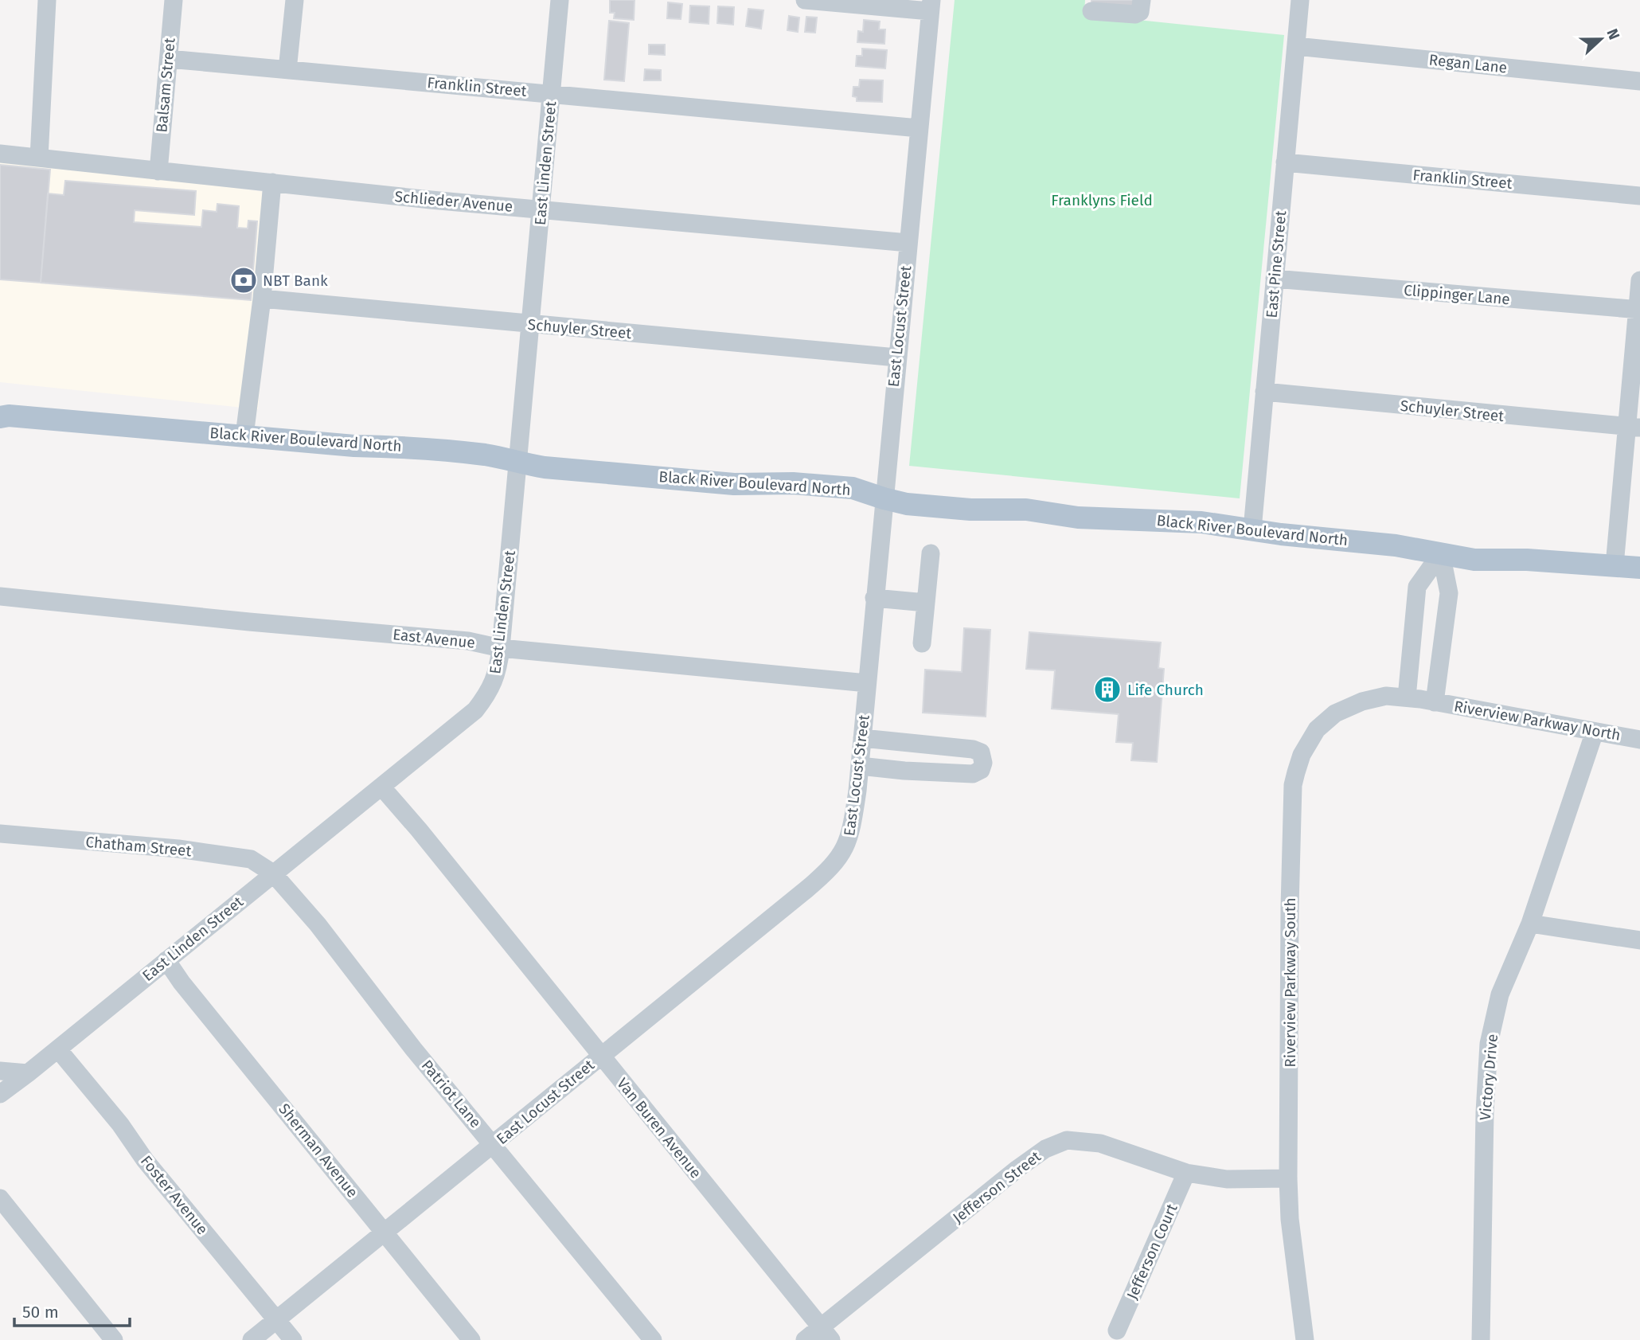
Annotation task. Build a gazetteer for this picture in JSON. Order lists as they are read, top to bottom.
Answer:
{
  "streets": {
    "main road": ["Black River Boulevard North"],
    "street": [
      "Regan Lane",
      "Balsam Street",
      "Franklin Street",
      "East Linden Street",
      "Schlieder Avenue",
      "East Pine Street",
      "Clippinger Lane",
      "East Locust Street",
      "Schuyler Street",
      "East Avenue",
      "Riverview Parkway North",
      "Chatham Street",
      "Riverview Parkway South",
      "Victory Drive",
      "Patriot Lane",
      "Van Buren Avenue",
      "Sherman Avenue",
      "Jefferson Street",
      "Foster Avenue",
      "Jefferson Court"
    ]
  },
  "crossings": [
    ["Regan Lane", "East Pine Street"],
    ["Balsam Street", "Franklin Street"],
    ["Balsam Street", "Schlieder Avenue"],
    ["Franklin Street", "East Linden Street"],
    ["Franklin Street", "East Pine Street"],
    ["Franklin Street", "East Locust Street"],
    ["East Linden Street", "Schlieder Avenue"],
    ["East Linden Street", "Schuyler Street"],
    ["East Linden Street", "Black River Boulevard North"],
    ["East Linden Street", "East Avenue"],
    ["East Linden Street", "Chatham Street"],
    ["East Linden Street", "Patriot Lane"],
    ["East Linden Street", "Van Buren Avenue"],
    ["East Linden Street", "Sherman Avenue"],
    ["East Linden Street", "Foster Avenue"],
    ["Schlieder Avenue", "East Locust Street"],
    ["East Pine Street", "Clippinger Lane"],
    ["East Pine Street", "Schuyler Street"],
    ["East Pine Street", "Black River Boulevard North"],
    ["East Locust Street", "Schuyler Street"],
    ["East Locust Street", "Black River Boulevard North"],
    ["East Locust Street", "East Avenue"],
    ["East Locust Street", "Patriot Lane"],
    ["East Locust Street", "Van Buren Avenue"],
    ["East Locust Street", "Sherman Avenue"],
    ["East Locust Street", "Foster Avenue"],
    ["Black River Boulevard North", "Riverview Parkway North"],
    ["Riverview Parkway North", "Riverview Parkway South"],
    ["Riverview Parkway North", "Victory Drive"],
    ["Chatham Street", "Patriot Lane"],
    ["Riverview Parkway South", "Jefferson Street"],
    ["Van Buren Avenue", "Jefferson Street"],
    ["Jefferson Street", "Jefferson Court"]
  ],
  "parks": ["Franklyns Field"],
  "places": {
    "bank": ["NBT Bank"],
    "building": ["Life Church"]
  },
  "scale_bar": "50 m",
  "north": "right"
}
